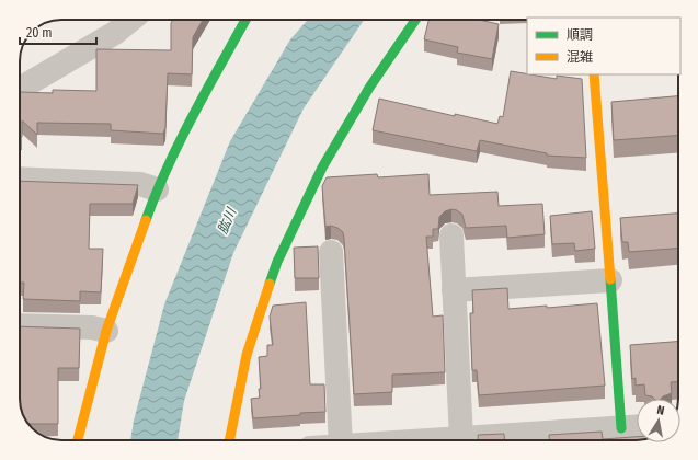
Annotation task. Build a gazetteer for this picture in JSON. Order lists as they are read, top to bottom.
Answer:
{
  "water": ["肱川"],
  "legend": ["順調", "混雑"],
  "scale_bar": "20 m",
  "north": "top"
}
